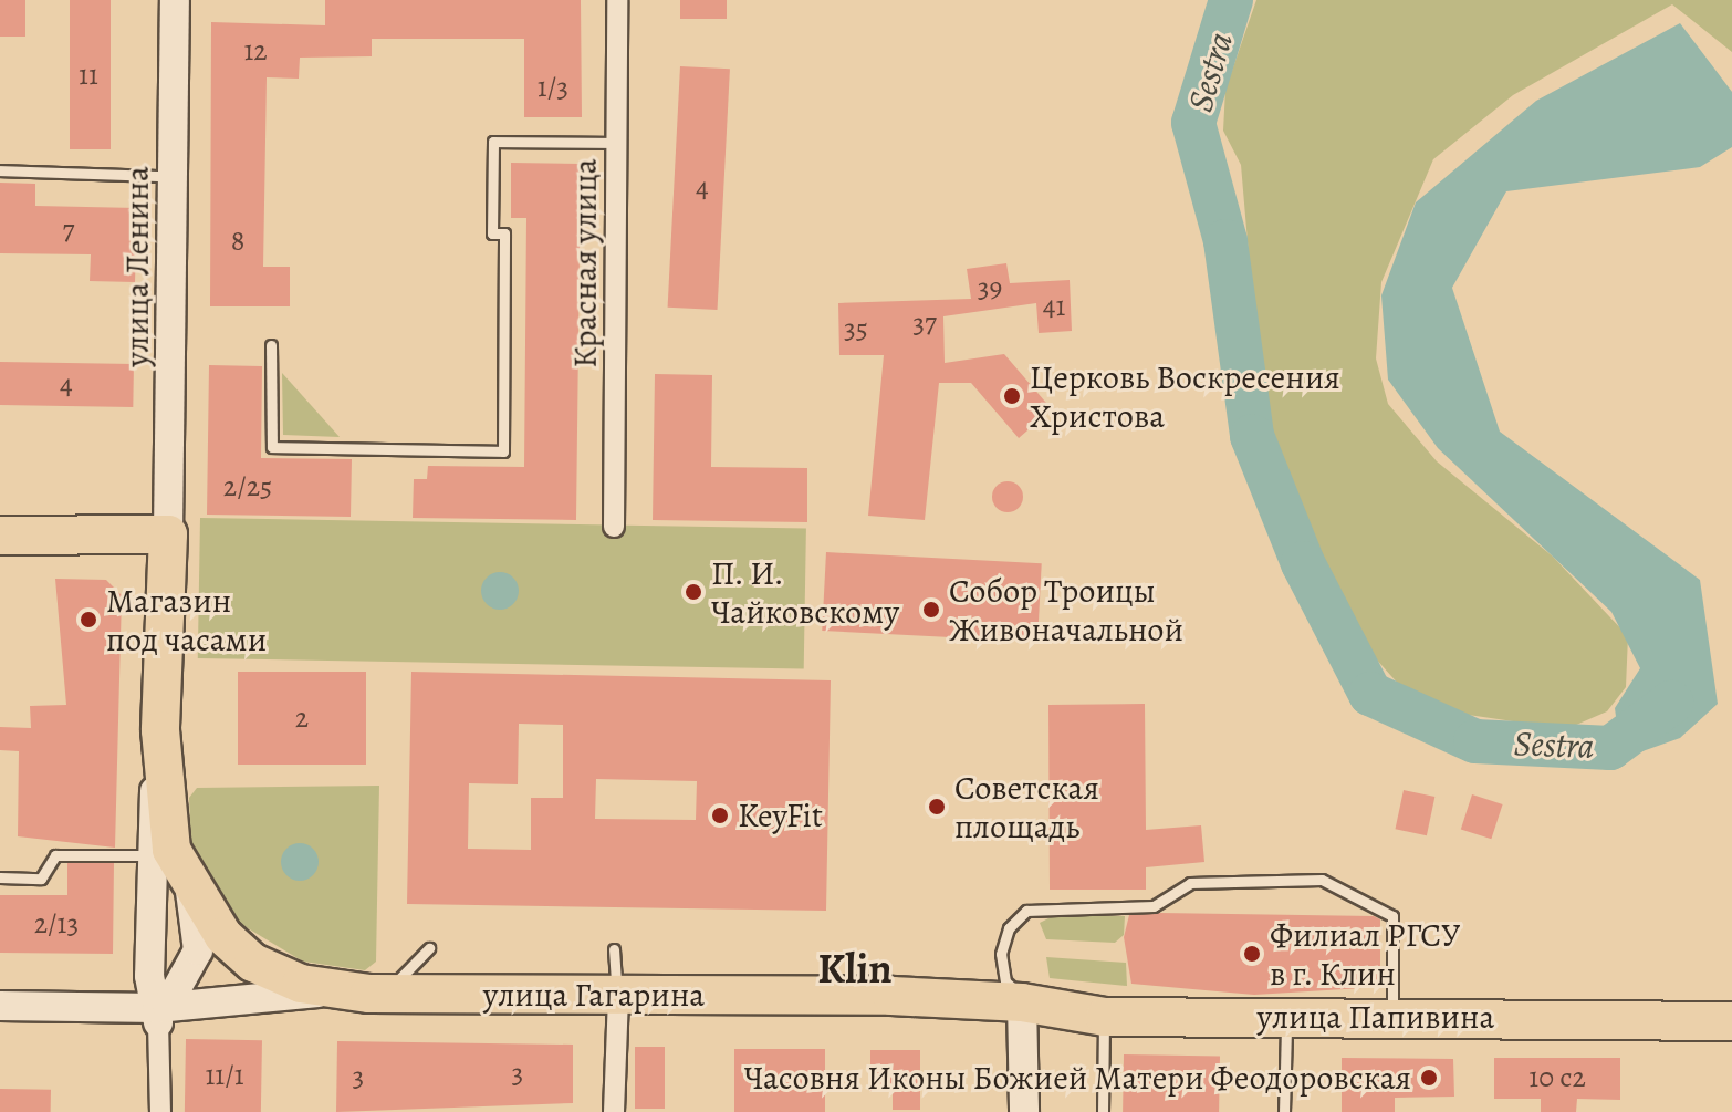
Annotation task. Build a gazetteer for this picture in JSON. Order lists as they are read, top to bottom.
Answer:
{
  "streets": {
    "highway": ["улица Гагарина", "улица Папивина"],
    "street": ["Красная улица", "улица Ленина"]
  },
  "crossings": [
    ["улица Гагарина", "улица Папивина"]
  ],
  "districts": ["Klin"],
  "water": ["Sestra"],
  "places": [
    "Церковь Воскресения Христова",
    "П. И. Чайковскому",
    "Собор Троицы Живоначальной",
    "Магазин под часами",
    "Советская площадь",
    "KeyFit",
    "Филиал РГСУ в г. Клин",
    "Часовня Иконы Божией Матери Феодоровская"
  ],
  "house_numbers": [
    "12",
    "11",
    "1/3",
    "4",
    "7",
    "8",
    "39",
    "41",
    "37",
    "35",
    "4",
    "2/25",
    "2",
    "2/13",
    "3",
    "11/1",
    "3",
    "10 с2"
  ]
}
